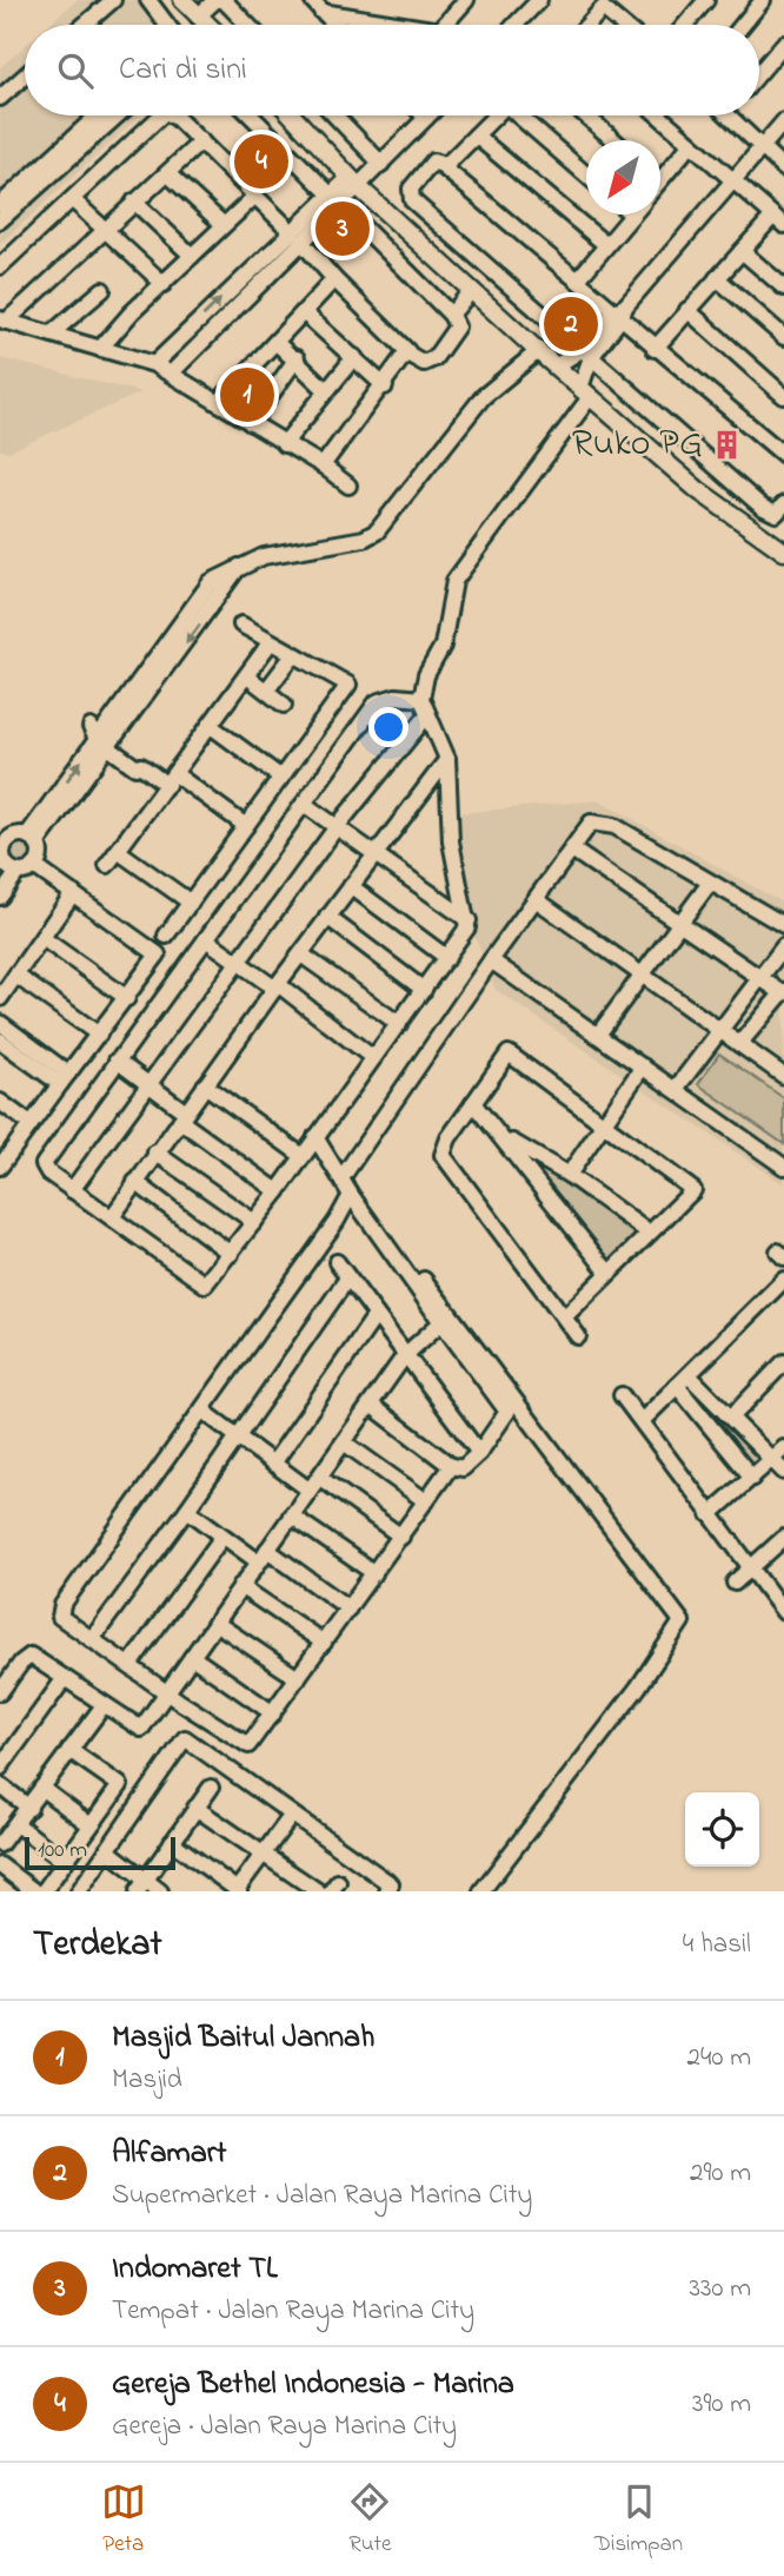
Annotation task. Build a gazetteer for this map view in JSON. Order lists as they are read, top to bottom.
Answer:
{
  "places": {
    "building": ["Ruko PG"]
  },
  "scale_bar": "100 m",
  "north": "bottom left",
  "page": {
    "search": "Cari di sini",
    "pins": [
      "4",
      "3",
      "2",
      "1"
    ],
    "scale": "100 m",
    "heading": ["Terdekat", "4 hasil"],
    "list": [
      {
        "mark": "1",
        "name": "Masjid Baitul Jannah",
        "note": "Masjid",
        "value": "240 m"
      },
      {
        "mark": "2",
        "name": "Alfamart",
        "note": "Supermarket · Jalan Raya Marina City",
        "value": "290 m"
      },
      {
        "mark": "3",
        "name": "Indomaret TL",
        "note": "Tempat · Jalan Raya Marina City",
        "value": "330 m"
      },
      {
        "mark": "4",
        "name": "Gereja Bethel Indonesia - Marina",
        "note": "Gereja · Jalan Raya Marina City",
        "value": "390 m"
      }
    ],
    "nav": ["Peta", "Rute", "Disimpan"]
  }
}
